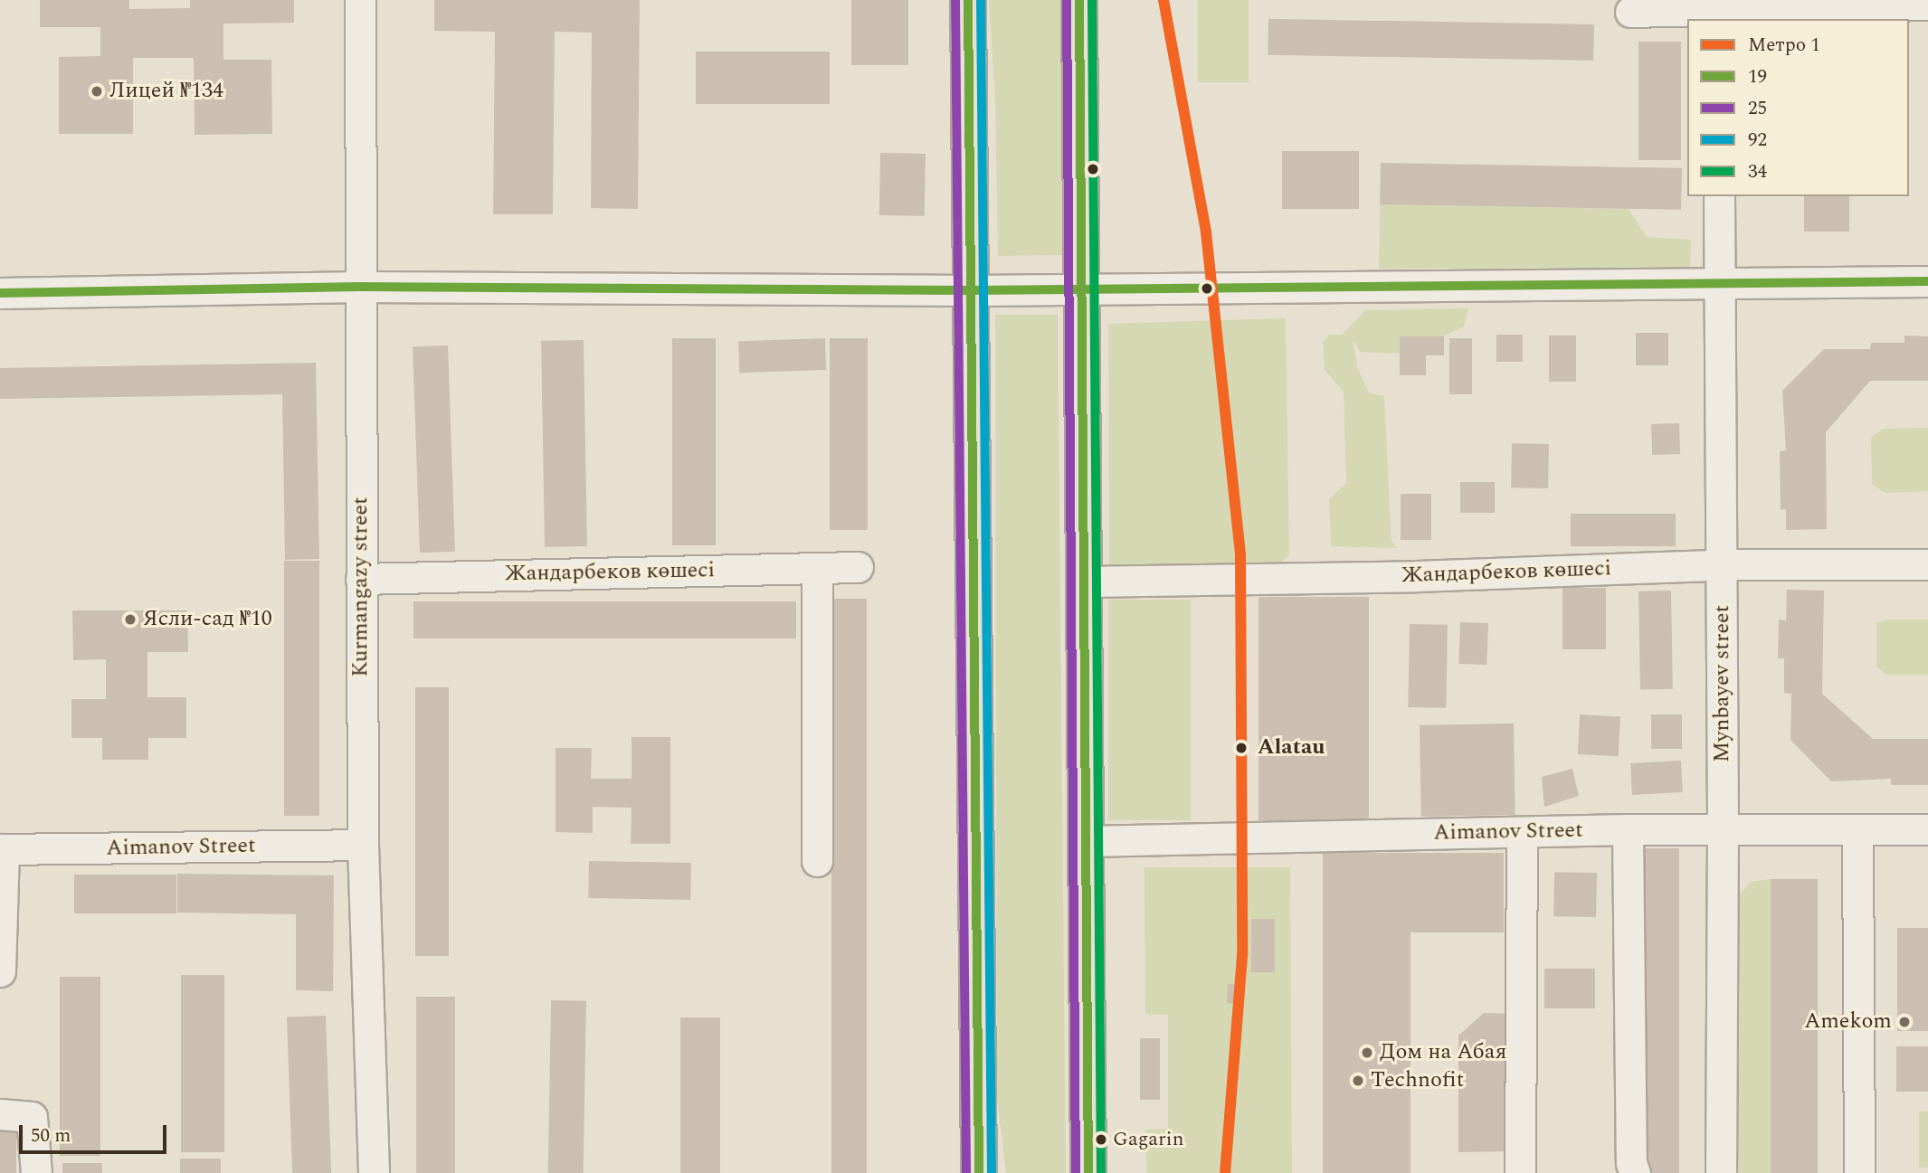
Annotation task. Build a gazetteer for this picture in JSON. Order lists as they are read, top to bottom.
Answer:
{
  "streets": {
    "street": [
      "Жандарбеков көшесі",
      "Kurmangazy street",
      "Mynbayev street",
      "Aimanov Street"
    ]
  },
  "crossings": [
    ["Жандарбеков көшесі", "Kurmangazy street"],
    ["Жандарбеков көшесі", "Mynbayev street"],
    ["Kurmangazy street", "Aimanov Street"],
    ["Mynbayev street", "Aimanov Street"]
  ],
  "places": [
    "Лицей №134",
    "Ясли-сад №10",
    "Alatau",
    "Amekom",
    "Дом на Абая",
    "Technofit",
    "Gagarin"
  ],
  "lines": [
    "metro line 1",
    "transit line 19",
    "transit line 25",
    "transit line 92",
    "transit line 34"
  ],
  "legend": [
    "Метро 1",
    "19",
    "25",
    "92",
    "34"
  ],
  "scale_bar": "50 m"
}
